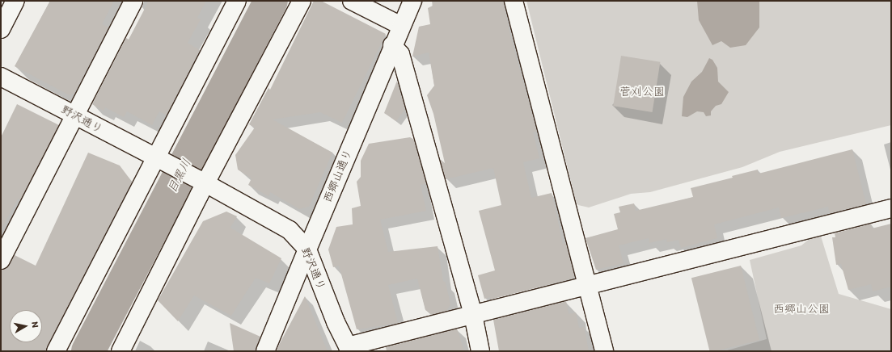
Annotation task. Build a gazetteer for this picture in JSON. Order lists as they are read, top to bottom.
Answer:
{
  "streets": {
    "street": ["野沢通り", "西郷山通り"]
  },
  "crossings": [
    ["野沢通り", "西郷山通り"]
  ],
  "water": ["目黒川"],
  "parks": ["菅刈公園", "西郷山公園"],
  "north": "right"
}
